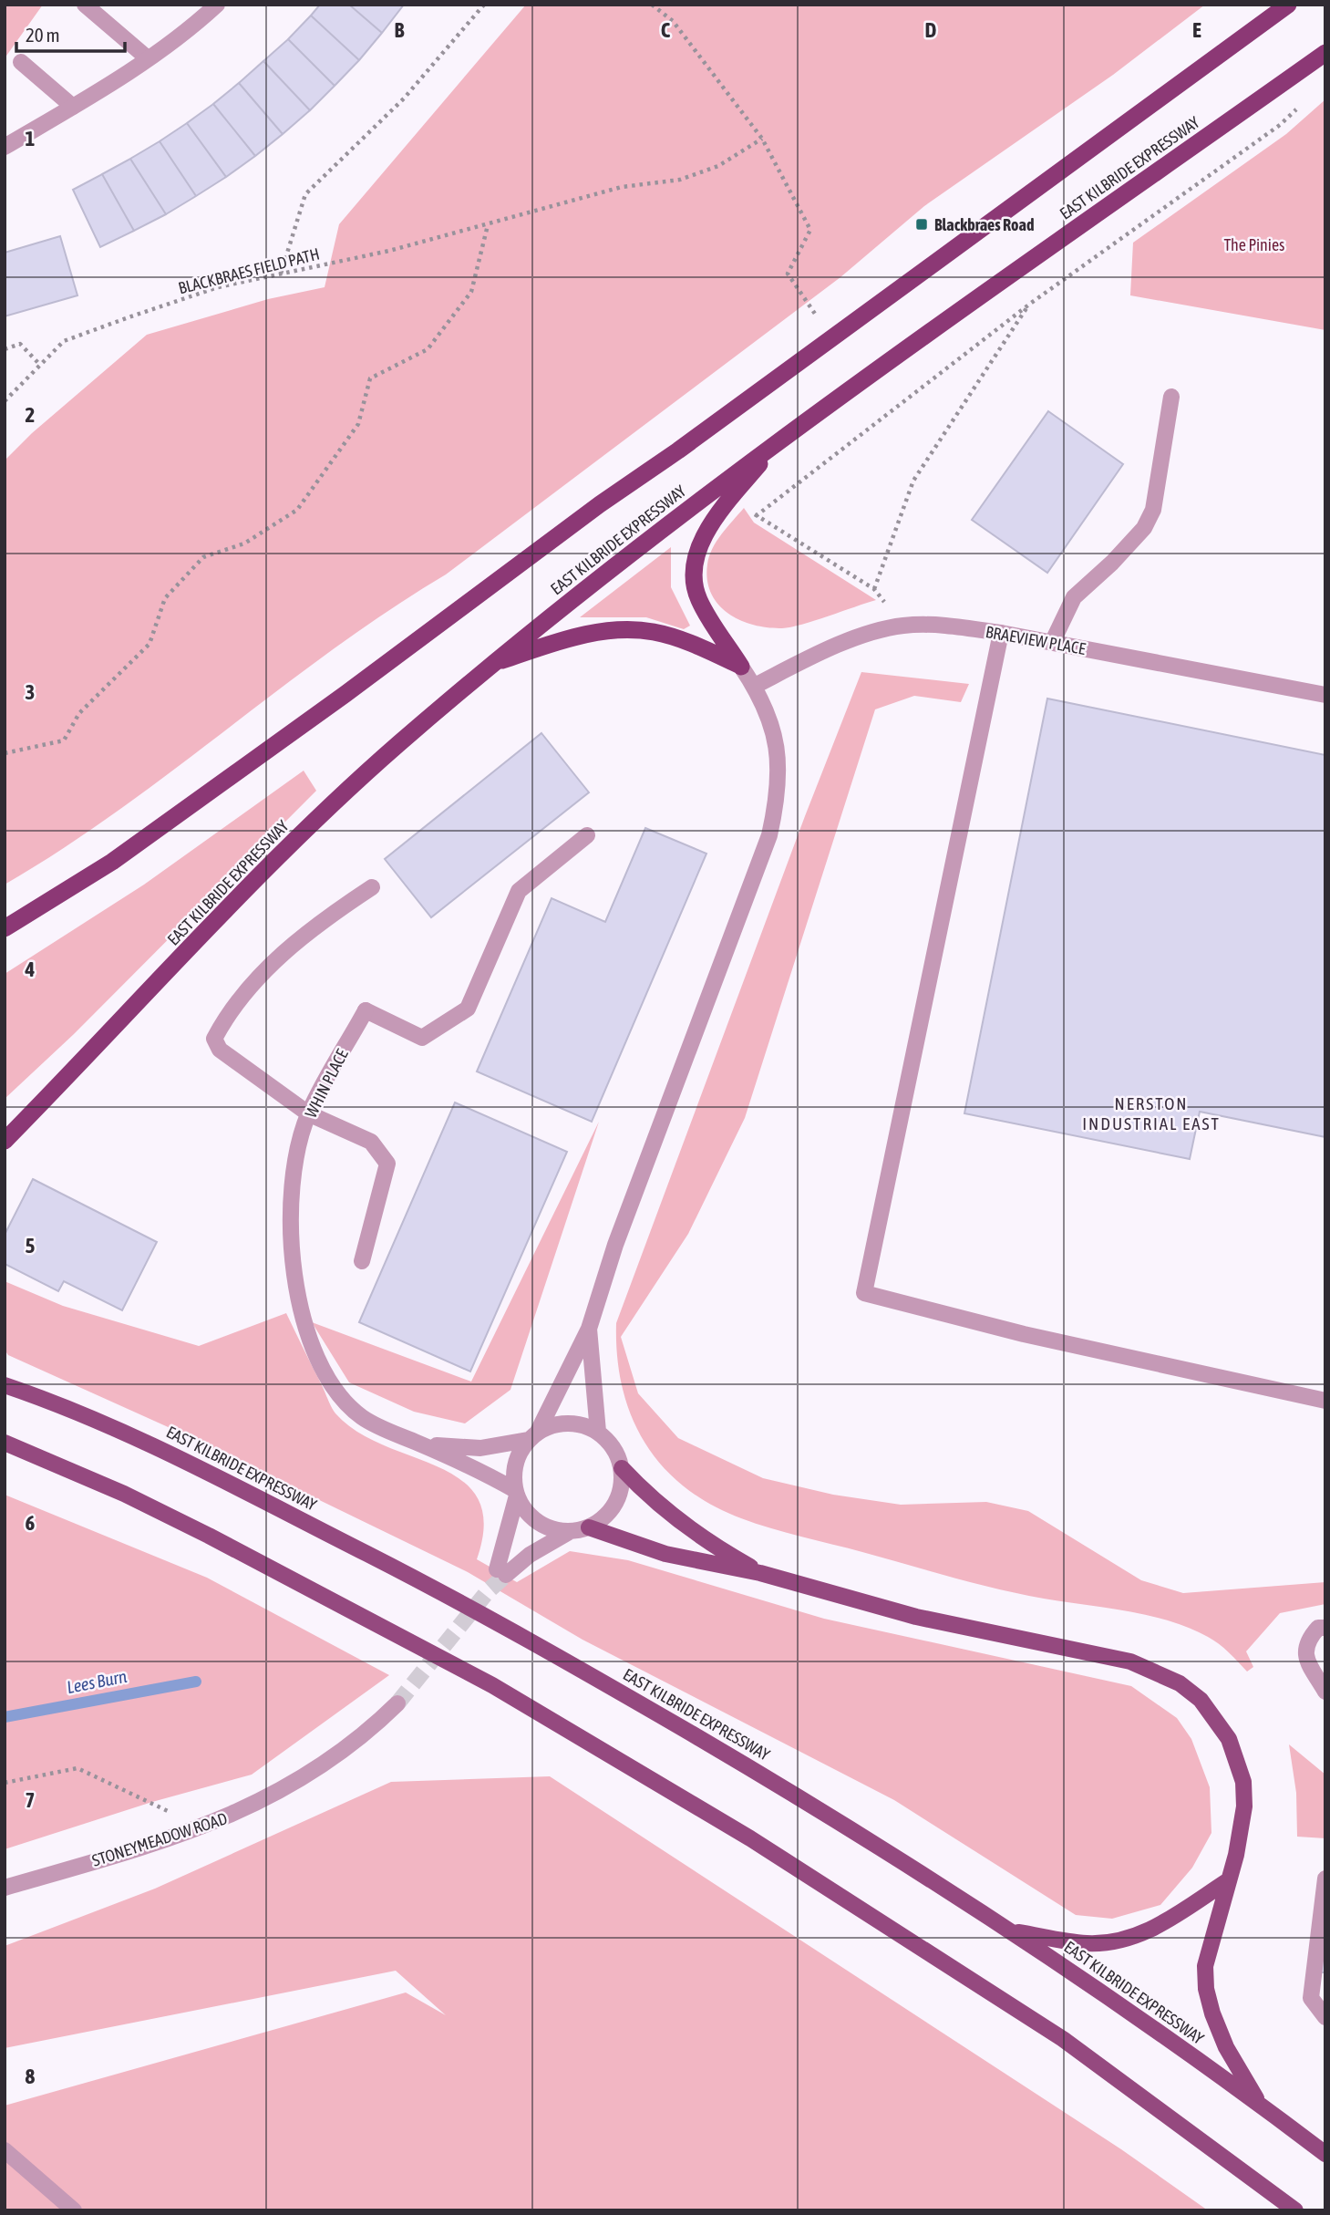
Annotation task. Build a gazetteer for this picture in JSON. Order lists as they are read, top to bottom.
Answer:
{
  "streets": {
    "highway": ["EAST KILBRIDE EXPRESSWAY"],
    "street": ["BRAEVIEW PLACE", "WHIN PLACE", "STONEYMEADOW ROAD"],
    "path": ["BLACKBRAES FIELD PATH"]
  },
  "districts": ["NERSTON INDUSTRIAL EAST"],
  "water": ["Lees Burn"],
  "parks": ["The Pinies"],
  "places": {
    "transit": ["Blackbraes Road"]
  },
  "scale_bar": "20 m",
  "grid": {
    "columns": [
      "B",
      "C",
      "D",
      "E"
    ],
    "rows": [
      "1",
      "2",
      "3",
      "4",
      "5",
      "6",
      "7",
      "8"
    ]
  }
}
